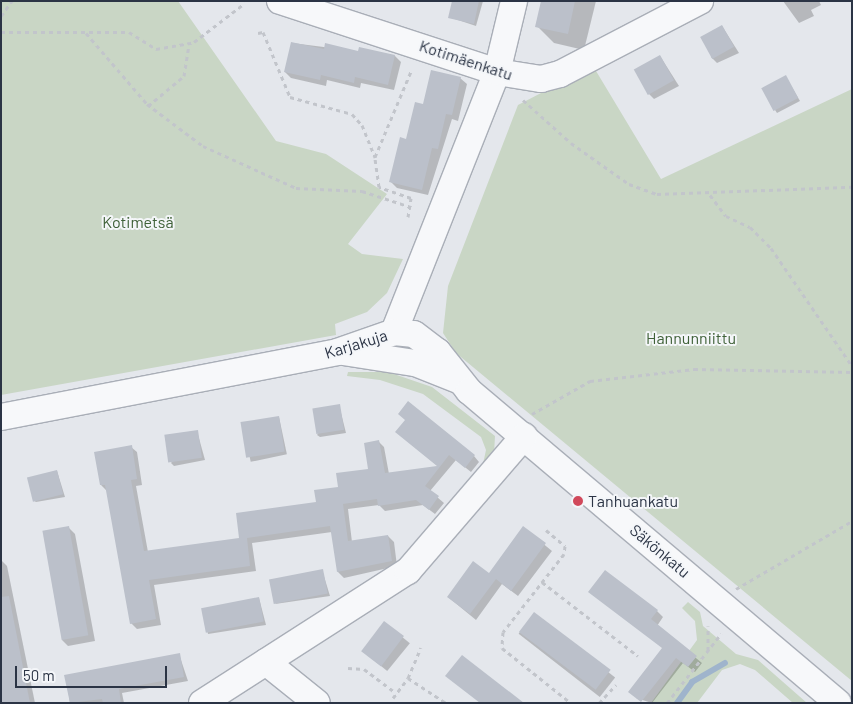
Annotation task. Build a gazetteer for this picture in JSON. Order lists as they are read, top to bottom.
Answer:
{
  "streets": {
    "street": ["Kotimäenkatu", "Karjakuja", "Säkönkatu"]
  },
  "crossings": [
    ["Kotimäenkatu", "Karjakuja"],
    ["Karjakuja", "Säkönkatu"]
  ],
  "parks": ["Kotimetsä", "Hannunniittu"],
  "places": ["Tanhuankatu"],
  "scale_bar": "50 m"
}
